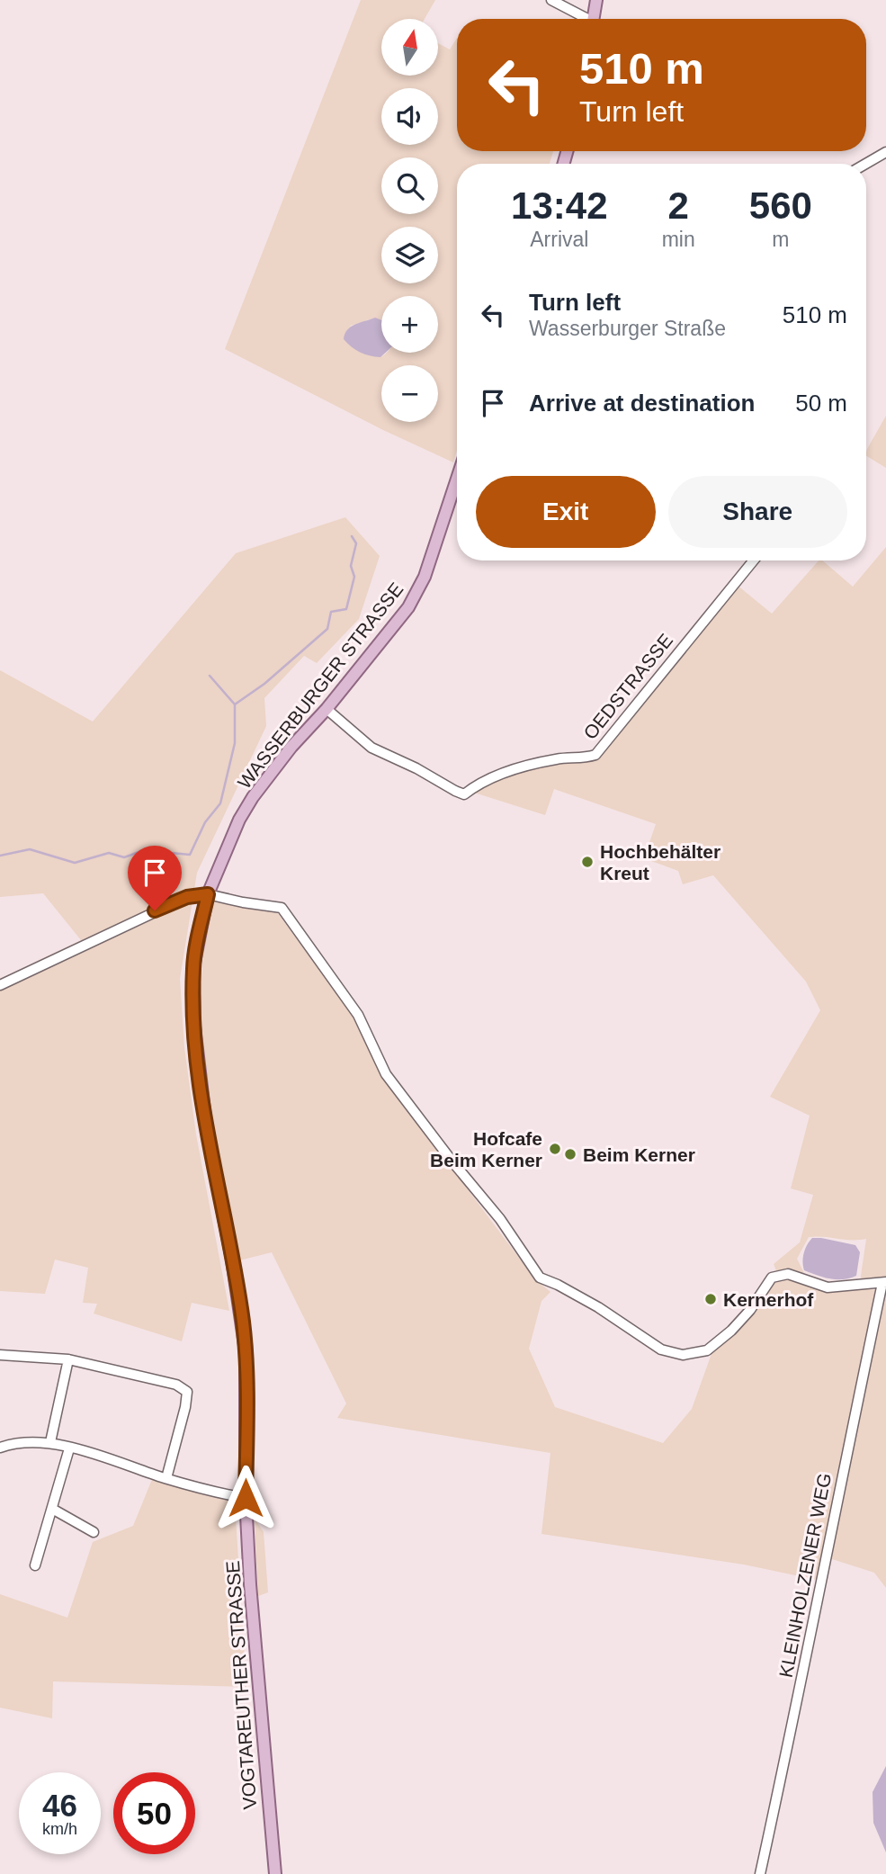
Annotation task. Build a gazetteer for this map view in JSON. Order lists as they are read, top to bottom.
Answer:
{
  "streets": {
    "main road": ["WASSERBURGER STRASSE", "VOGTAREUTHER STRASSE"],
    "street": ["OEDSTRASSE", "KLEINHOLZENER WEG"]
  },
  "crossings": [
    ["WASSERBURGER STRASSE", "OEDSTRASSE"],
    ["WASSERBURGER STRASSE", "VOGTAREUTHER STRASSE"]
  ],
  "places": [
    "Hochbehälter Kreut",
    "Hofcafe Beim Kerner",
    "Beim Kerner",
    "Kernerhof"
  ],
  "north": "top",
  "page": {
    "map_buttons": ["+", "−"],
    "turn": ["510 m", "Turn left"],
    "eta": [
      "13:42",
      "Arrival",
      "2",
      "min",
      "560",
      "m"
    ],
    "list": [
      {
        "name": "Turn left",
        "note": "Wasserburger Straße",
        "value": "510 m"
      },
      {
        "name": "Arrive at destination",
        "value": "50 m"
      }
    ],
    "buttons": ["Exit", "Share"],
    "speed": "46 km/h",
    "limit": "50"
  }
}
